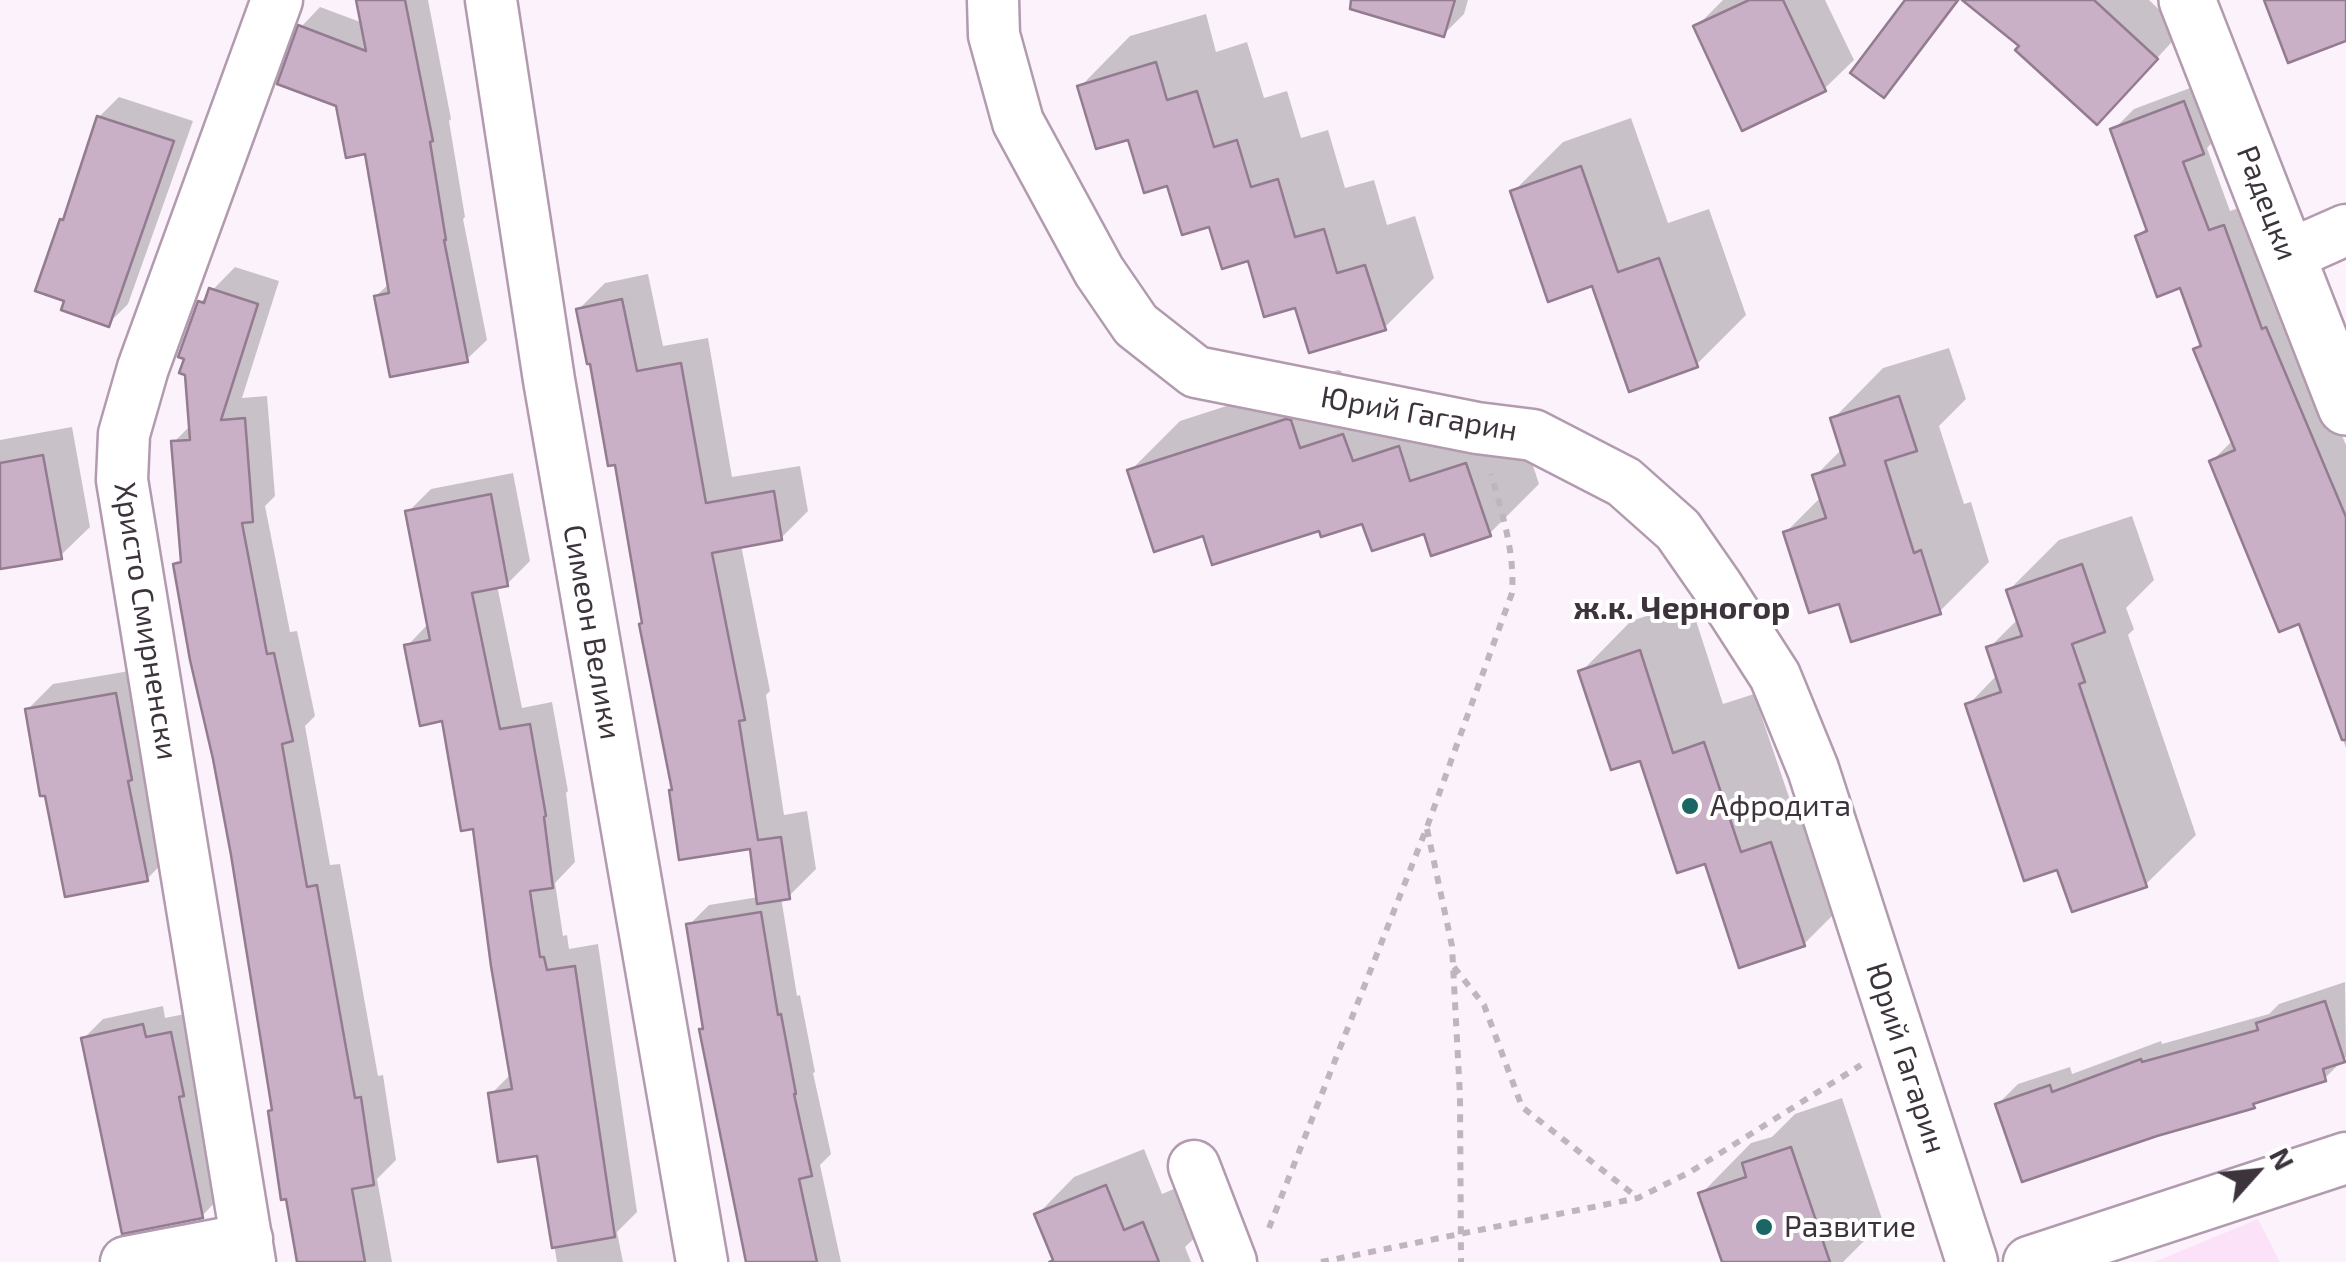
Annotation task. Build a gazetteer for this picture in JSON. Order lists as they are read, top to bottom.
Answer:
{
  "streets": {
    "street": [
      "Радецки",
      "Юрий Гагарин",
      "Христо Смирненски",
      "Симеон Велики"
    ]
  },
  "districts": ["ж.к. Черногор"],
  "places": ["Афродита", "Развитие"],
  "north": "top right"
}
